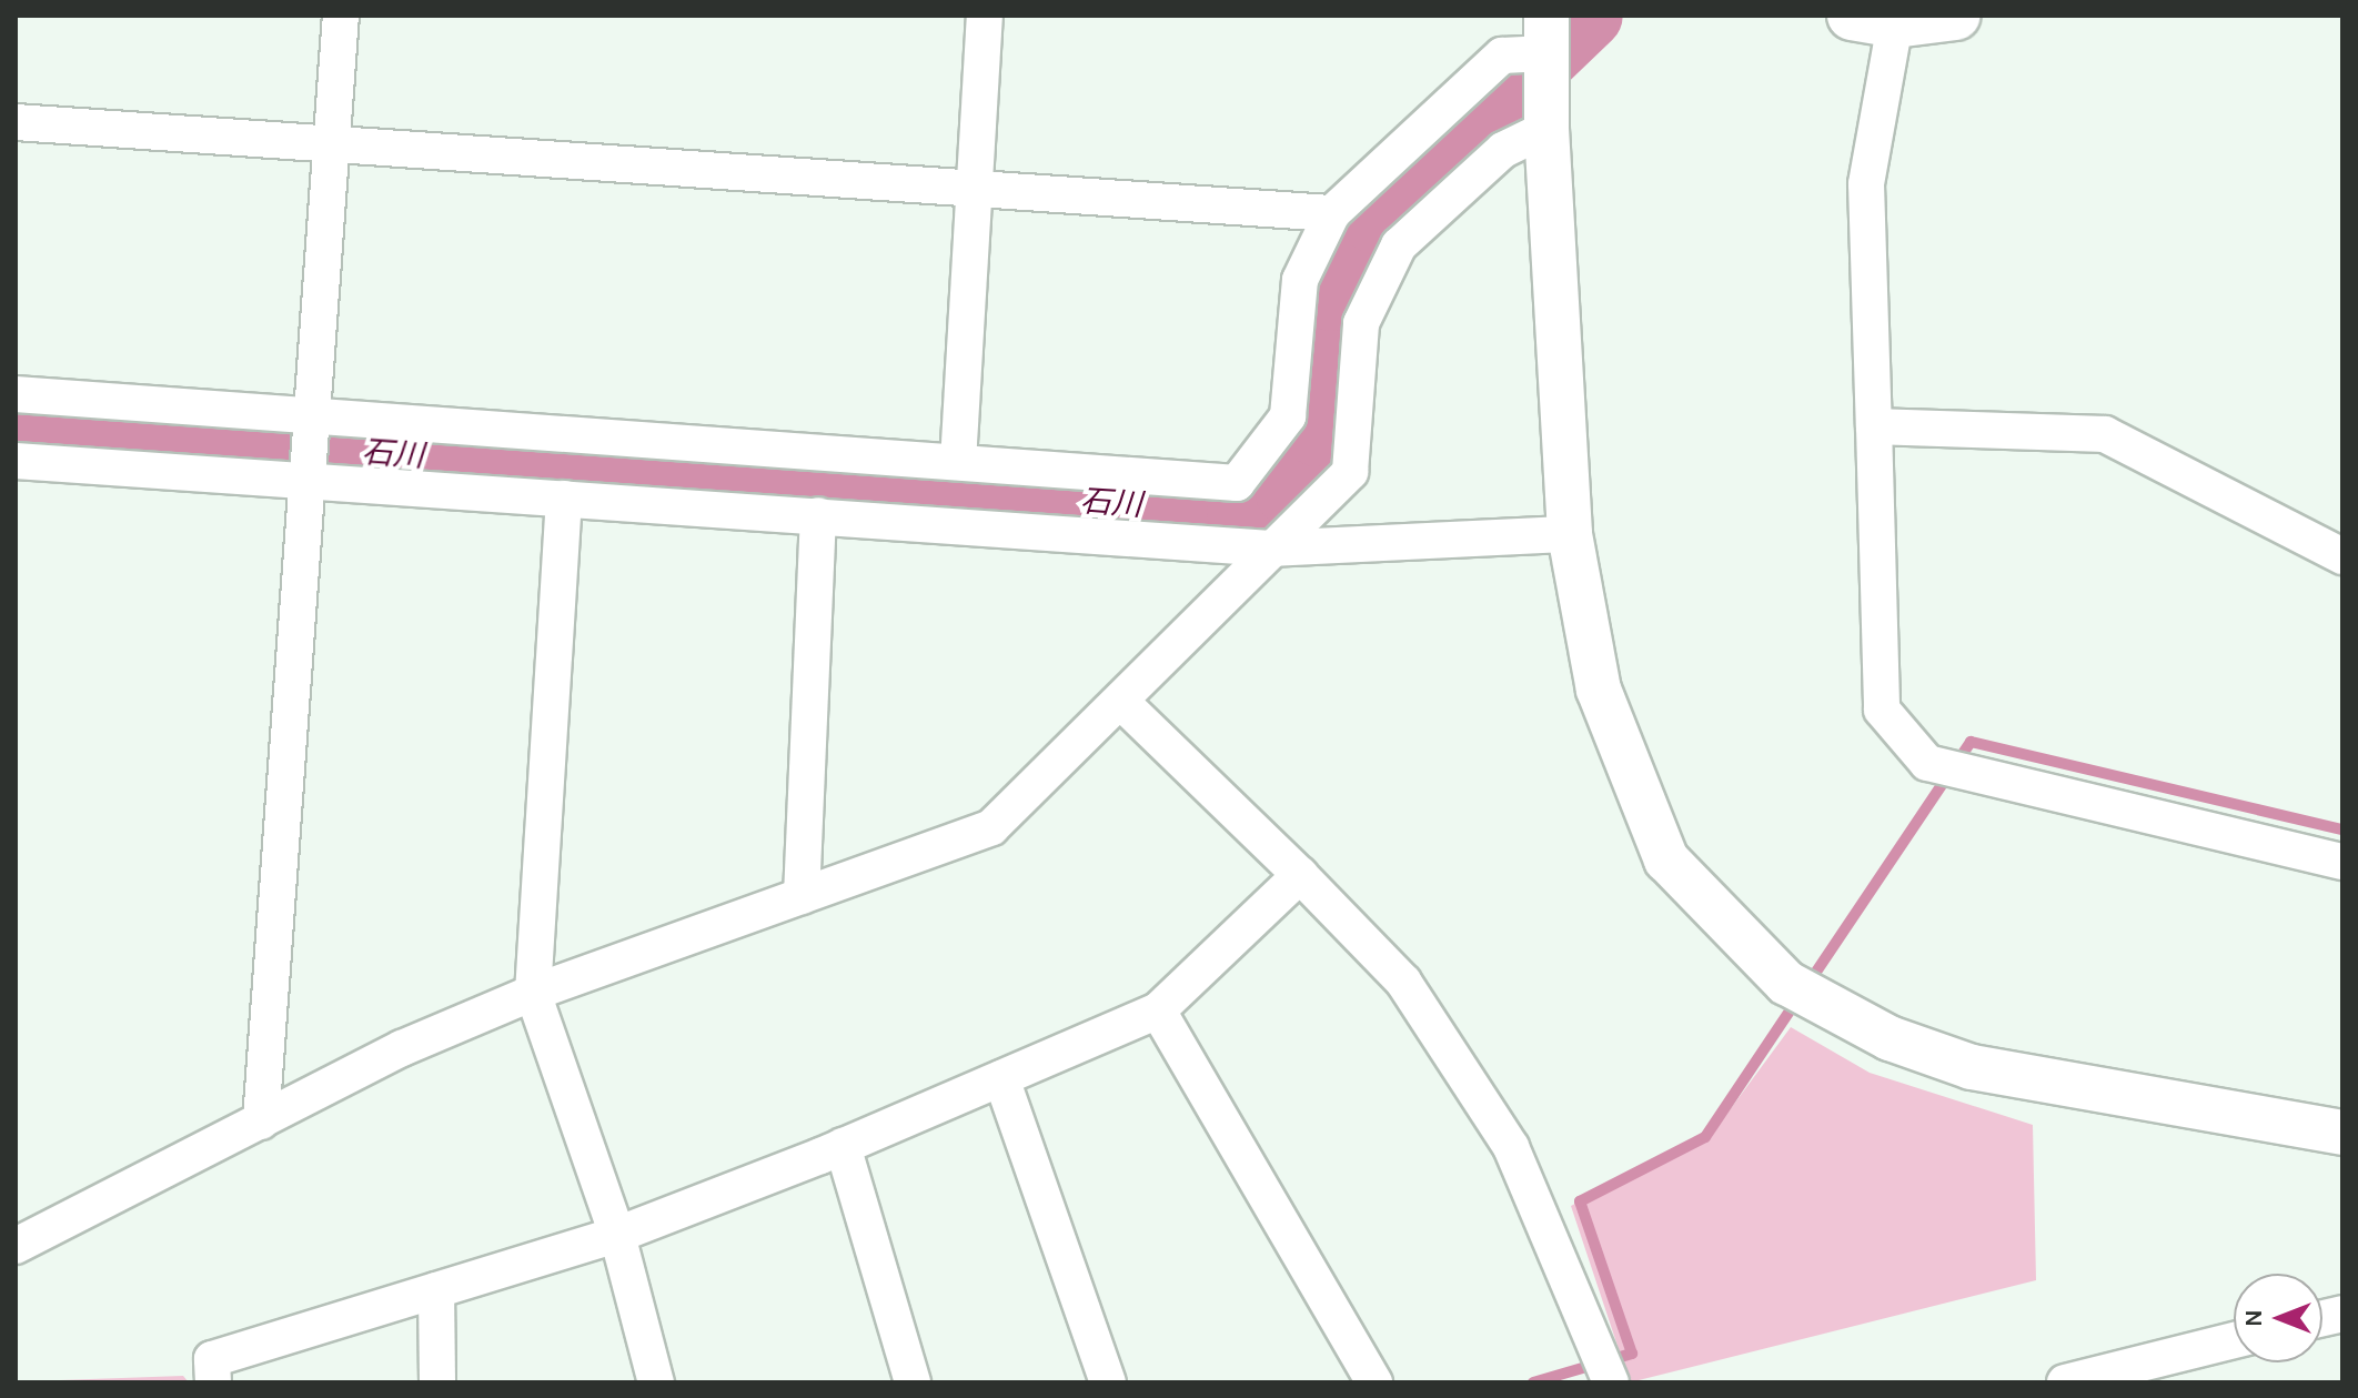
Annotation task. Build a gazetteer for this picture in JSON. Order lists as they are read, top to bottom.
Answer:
{
  "water": ["石川"],
  "north": "left"
}
